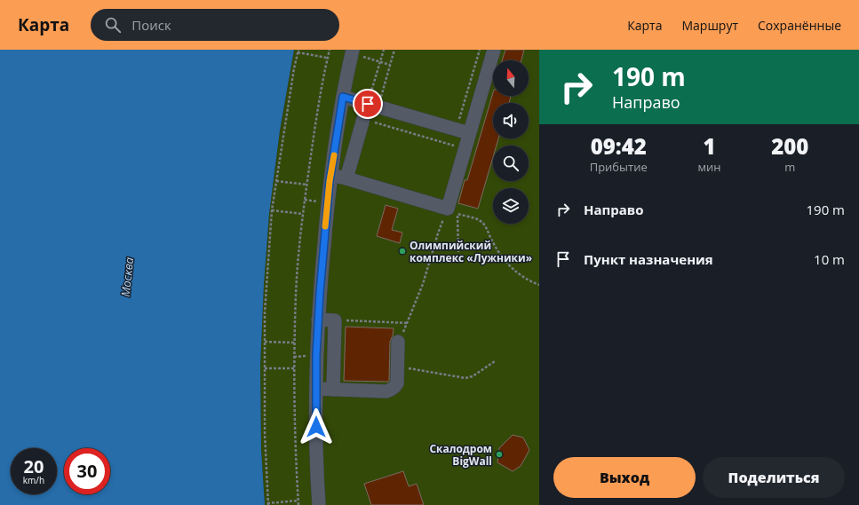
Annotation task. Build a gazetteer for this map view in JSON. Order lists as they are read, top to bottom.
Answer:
{
  "water": ["Москва"],
  "places": ["Олимпийский комплекс «Лужники»", "Скалодром BigWall"],
  "north": "top",
  "page": {
    "header": "Карта",
    "search": "Поиск",
    "nav": ["Карта", "Маршрут", "Сохранённые"],
    "turn": ["190 m", "Направо"],
    "eta": [
      "09:42",
      "Прибытие",
      "1",
      "мин",
      "200",
      "m"
    ],
    "list": [
      {
        "name": "Направо",
        "value": "190 m"
      },
      {
        "name": "Пункт назначения",
        "value": "10 m"
      }
    ],
    "speed": "20 km/h",
    "limit": "30",
    "buttons": ["Выход", "Поделиться"]
  }
}
